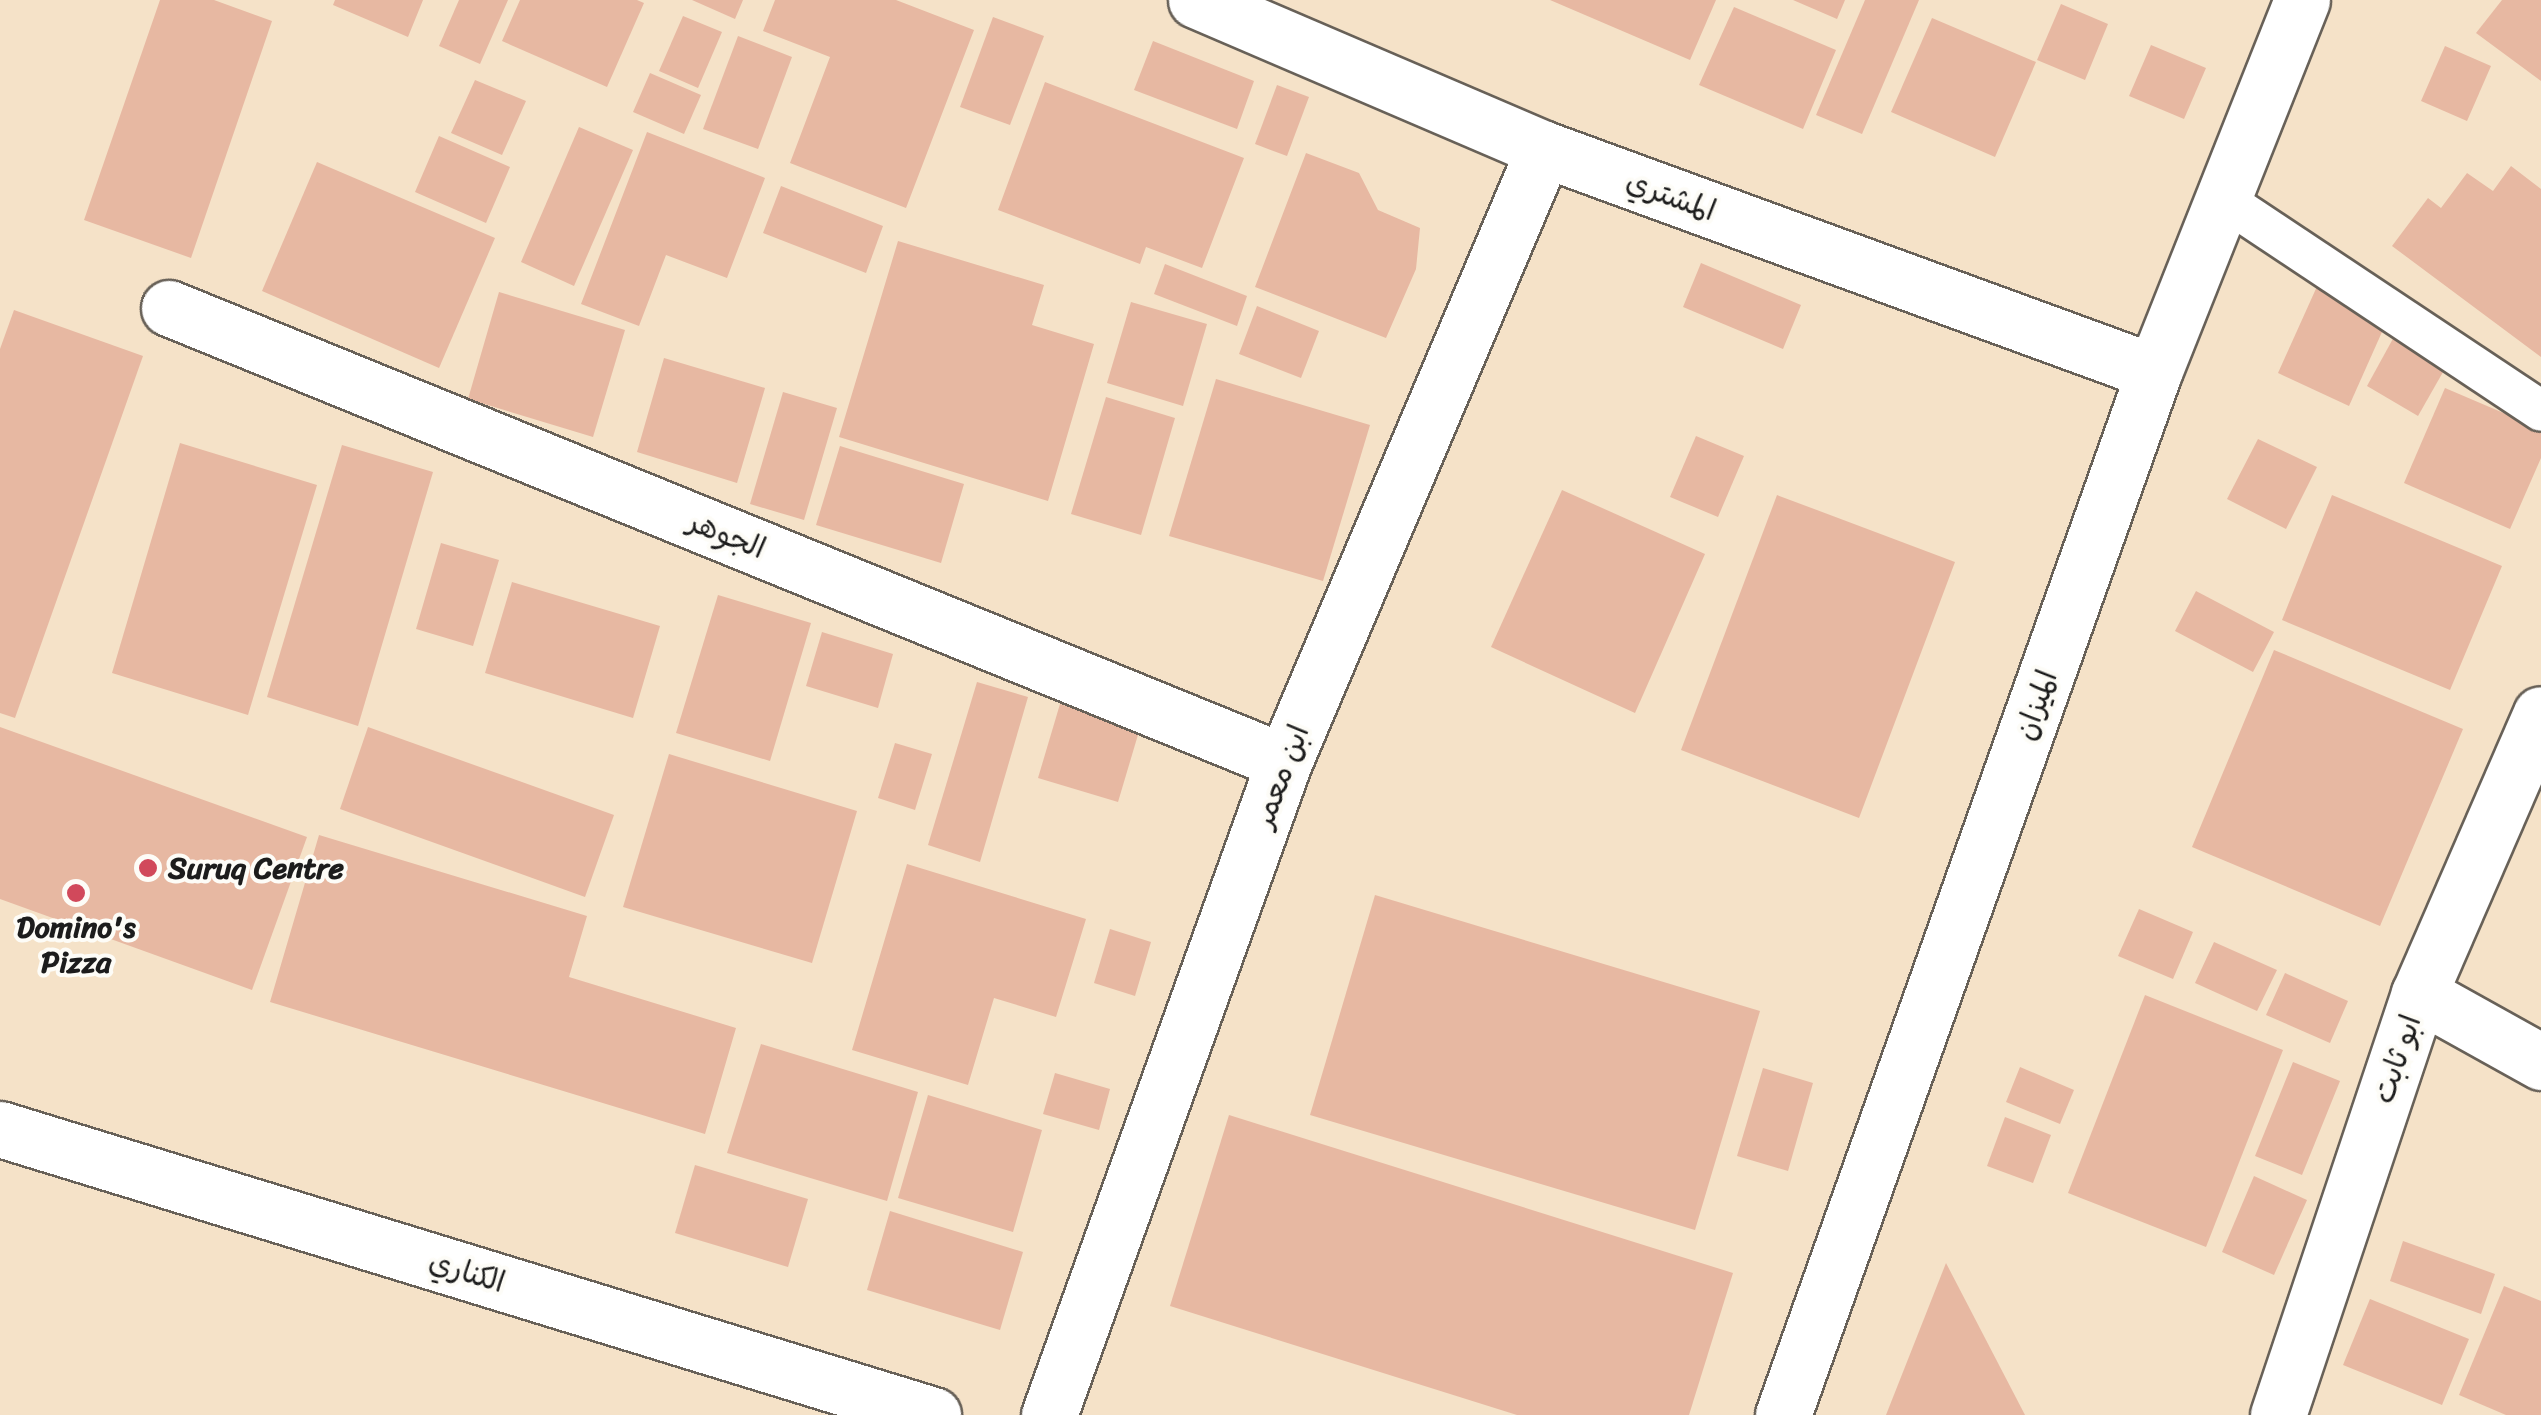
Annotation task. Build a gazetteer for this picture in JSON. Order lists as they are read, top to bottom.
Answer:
{
  "streets": {
    "street": [
      "المشتري",
      "الجوهر",
      "الميزان",
      "ابن معمر",
      "ابو ثابت",
      "الكناري"
    ]
  },
  "crossings": [
    ["المشتري", "الميزان"],
    ["المشتري", "ابن معمر"],
    ["الجوهر", "ابن معمر"]
  ],
  "places": ["Suruq Centre", "Domino's Pizza"]
}
